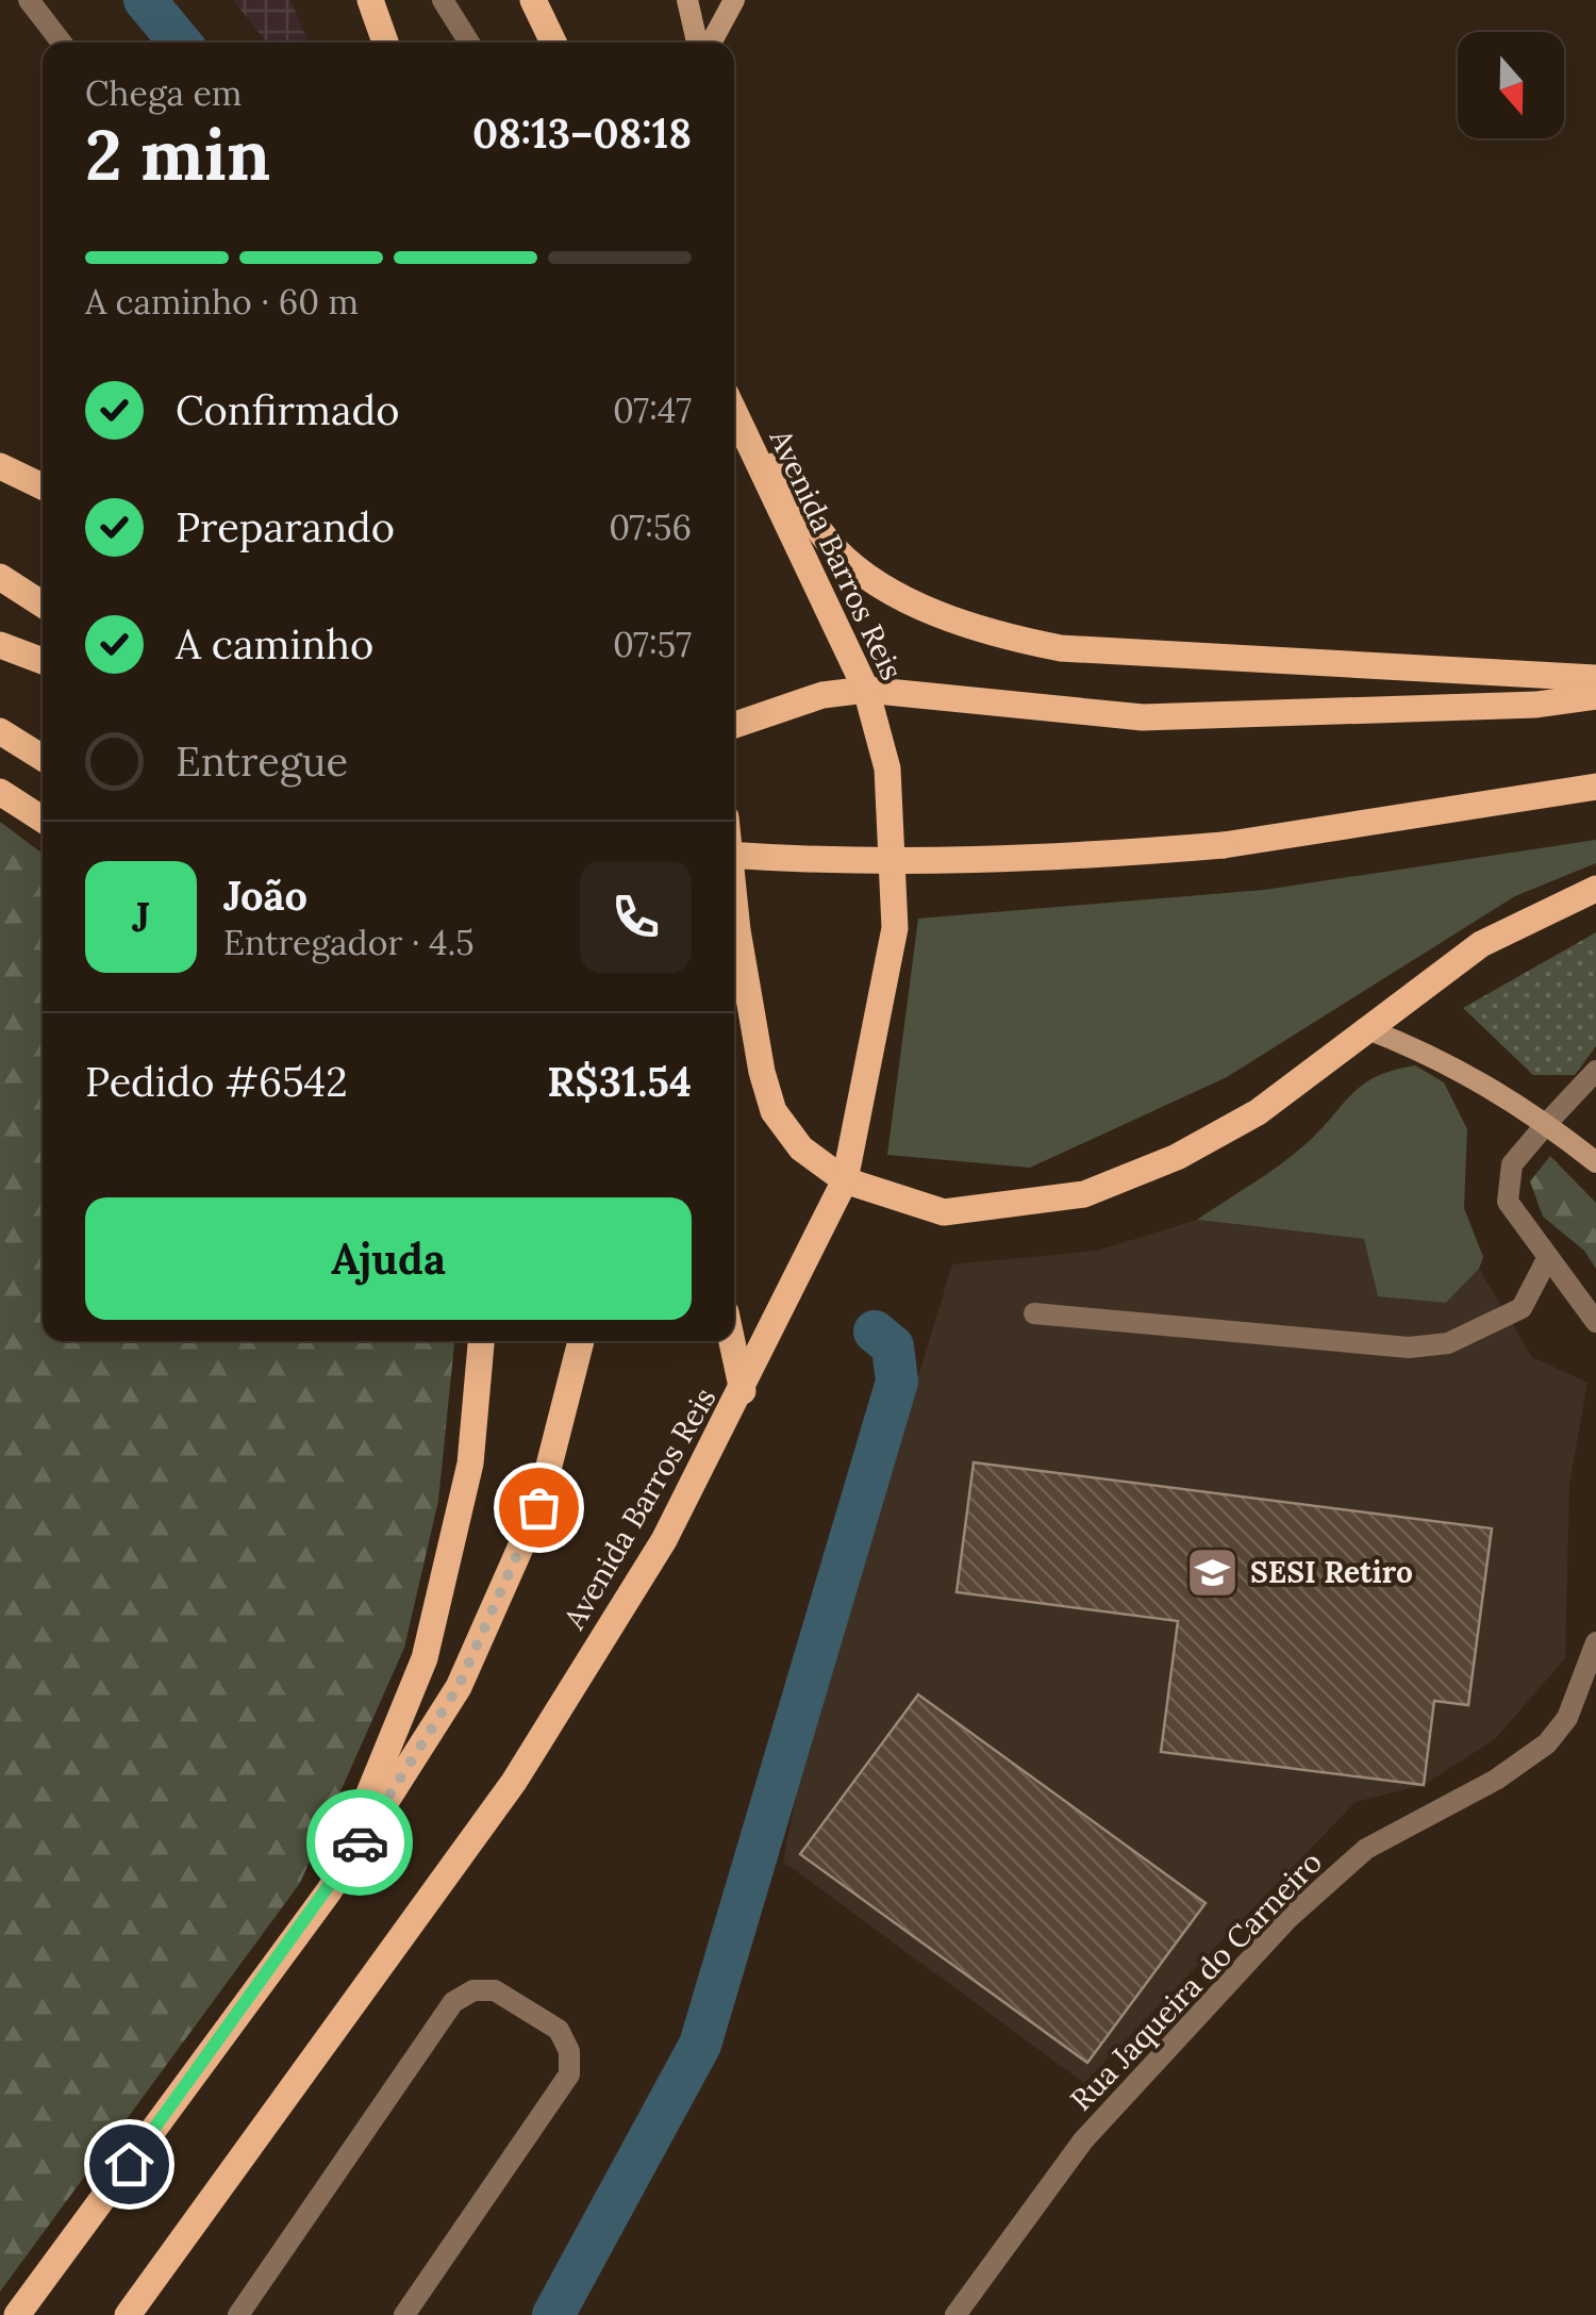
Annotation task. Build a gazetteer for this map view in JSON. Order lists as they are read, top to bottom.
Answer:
{
  "streets": {
    "main road": ["Avenida Barros Reis"],
    "street": ["Rua Jaqueira do Carneiro"]
  },
  "places": {
    "school or university": ["SESI Retiro"]
  },
  "north": "bottom",
  "page": {
    "heading": ["2 min", "Chega em", "08:13–08:18"],
    "panel": [
      "João",
      "Entregador · 4.5",
      "Pedido #6542",
      "R$31.54"
    ],
    "bar": "A caminho · 60 m",
    "list": [
      ["Confirmado", "07:47"],
      ["Preparando", "07:56"],
      ["A caminho", "07:57"],
      "Entregue"
    ],
    "round": "J",
    "buttons": "Ajuda"
  }
}
